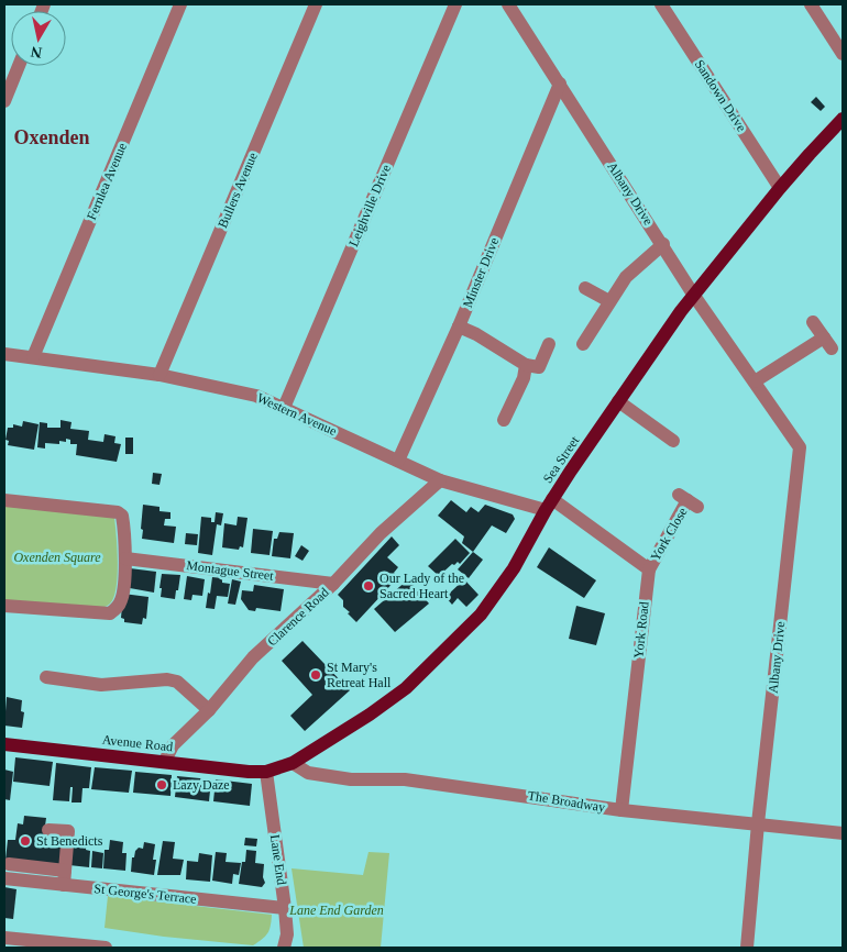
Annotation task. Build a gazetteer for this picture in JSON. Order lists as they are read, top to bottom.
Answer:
{
  "streets": {
    "main road": ["Sea Street", "Avenue Road"],
    "street": [
      "Sandown Drive",
      "Fernlea Avenue",
      "Bullers Avenue",
      "Albany Drive",
      "Leighville Drive",
      "Minster Drive",
      "Western Avenue",
      "York Close",
      "Montague Street",
      "Clarence Road",
      "York Road",
      "The Broadway",
      "Lane End",
      "St George's Terrace"
    ]
  },
  "crossings": [
    ["Sandown Drive", "Sea Street"],
    ["Fernlea Avenue", "Western Avenue"],
    ["Bullers Avenue", "Western Avenue"],
    ["Albany Drive", "Minster Drive"],
    ["Albany Drive", "Sea Street"],
    ["Albany Drive", "The Broadway"],
    ["Leighville Drive", "Western Avenue"],
    ["Minster Drive", "Western Avenue"],
    ["Western Avenue", "Sea Street"],
    ["Western Avenue", "Clarence Road"],
    ["Sea Street", "Avenue Road"],
    ["Sea Street", "The Broadway"],
    ["Sea Street", "Lane End"],
    ["York Close", "York Road"],
    ["Montague Street", "Clarence Road"],
    ["Clarence Road", "Avenue Road"],
    ["York Road", "The Broadway"],
    ["Avenue Road", "Lane End"],
    ["Lane End", "St George's Terrace"]
  ],
  "districts": ["Oxenden"],
  "parks": ["Oxenden Square", "Lane End Garden"],
  "places": [
    "Our Lady of the Sacred Heart",
    "St Mary's Retreat Hall",
    "Lazy Daze",
    "St Benedicts"
  ],
  "north": "bottom"
}
